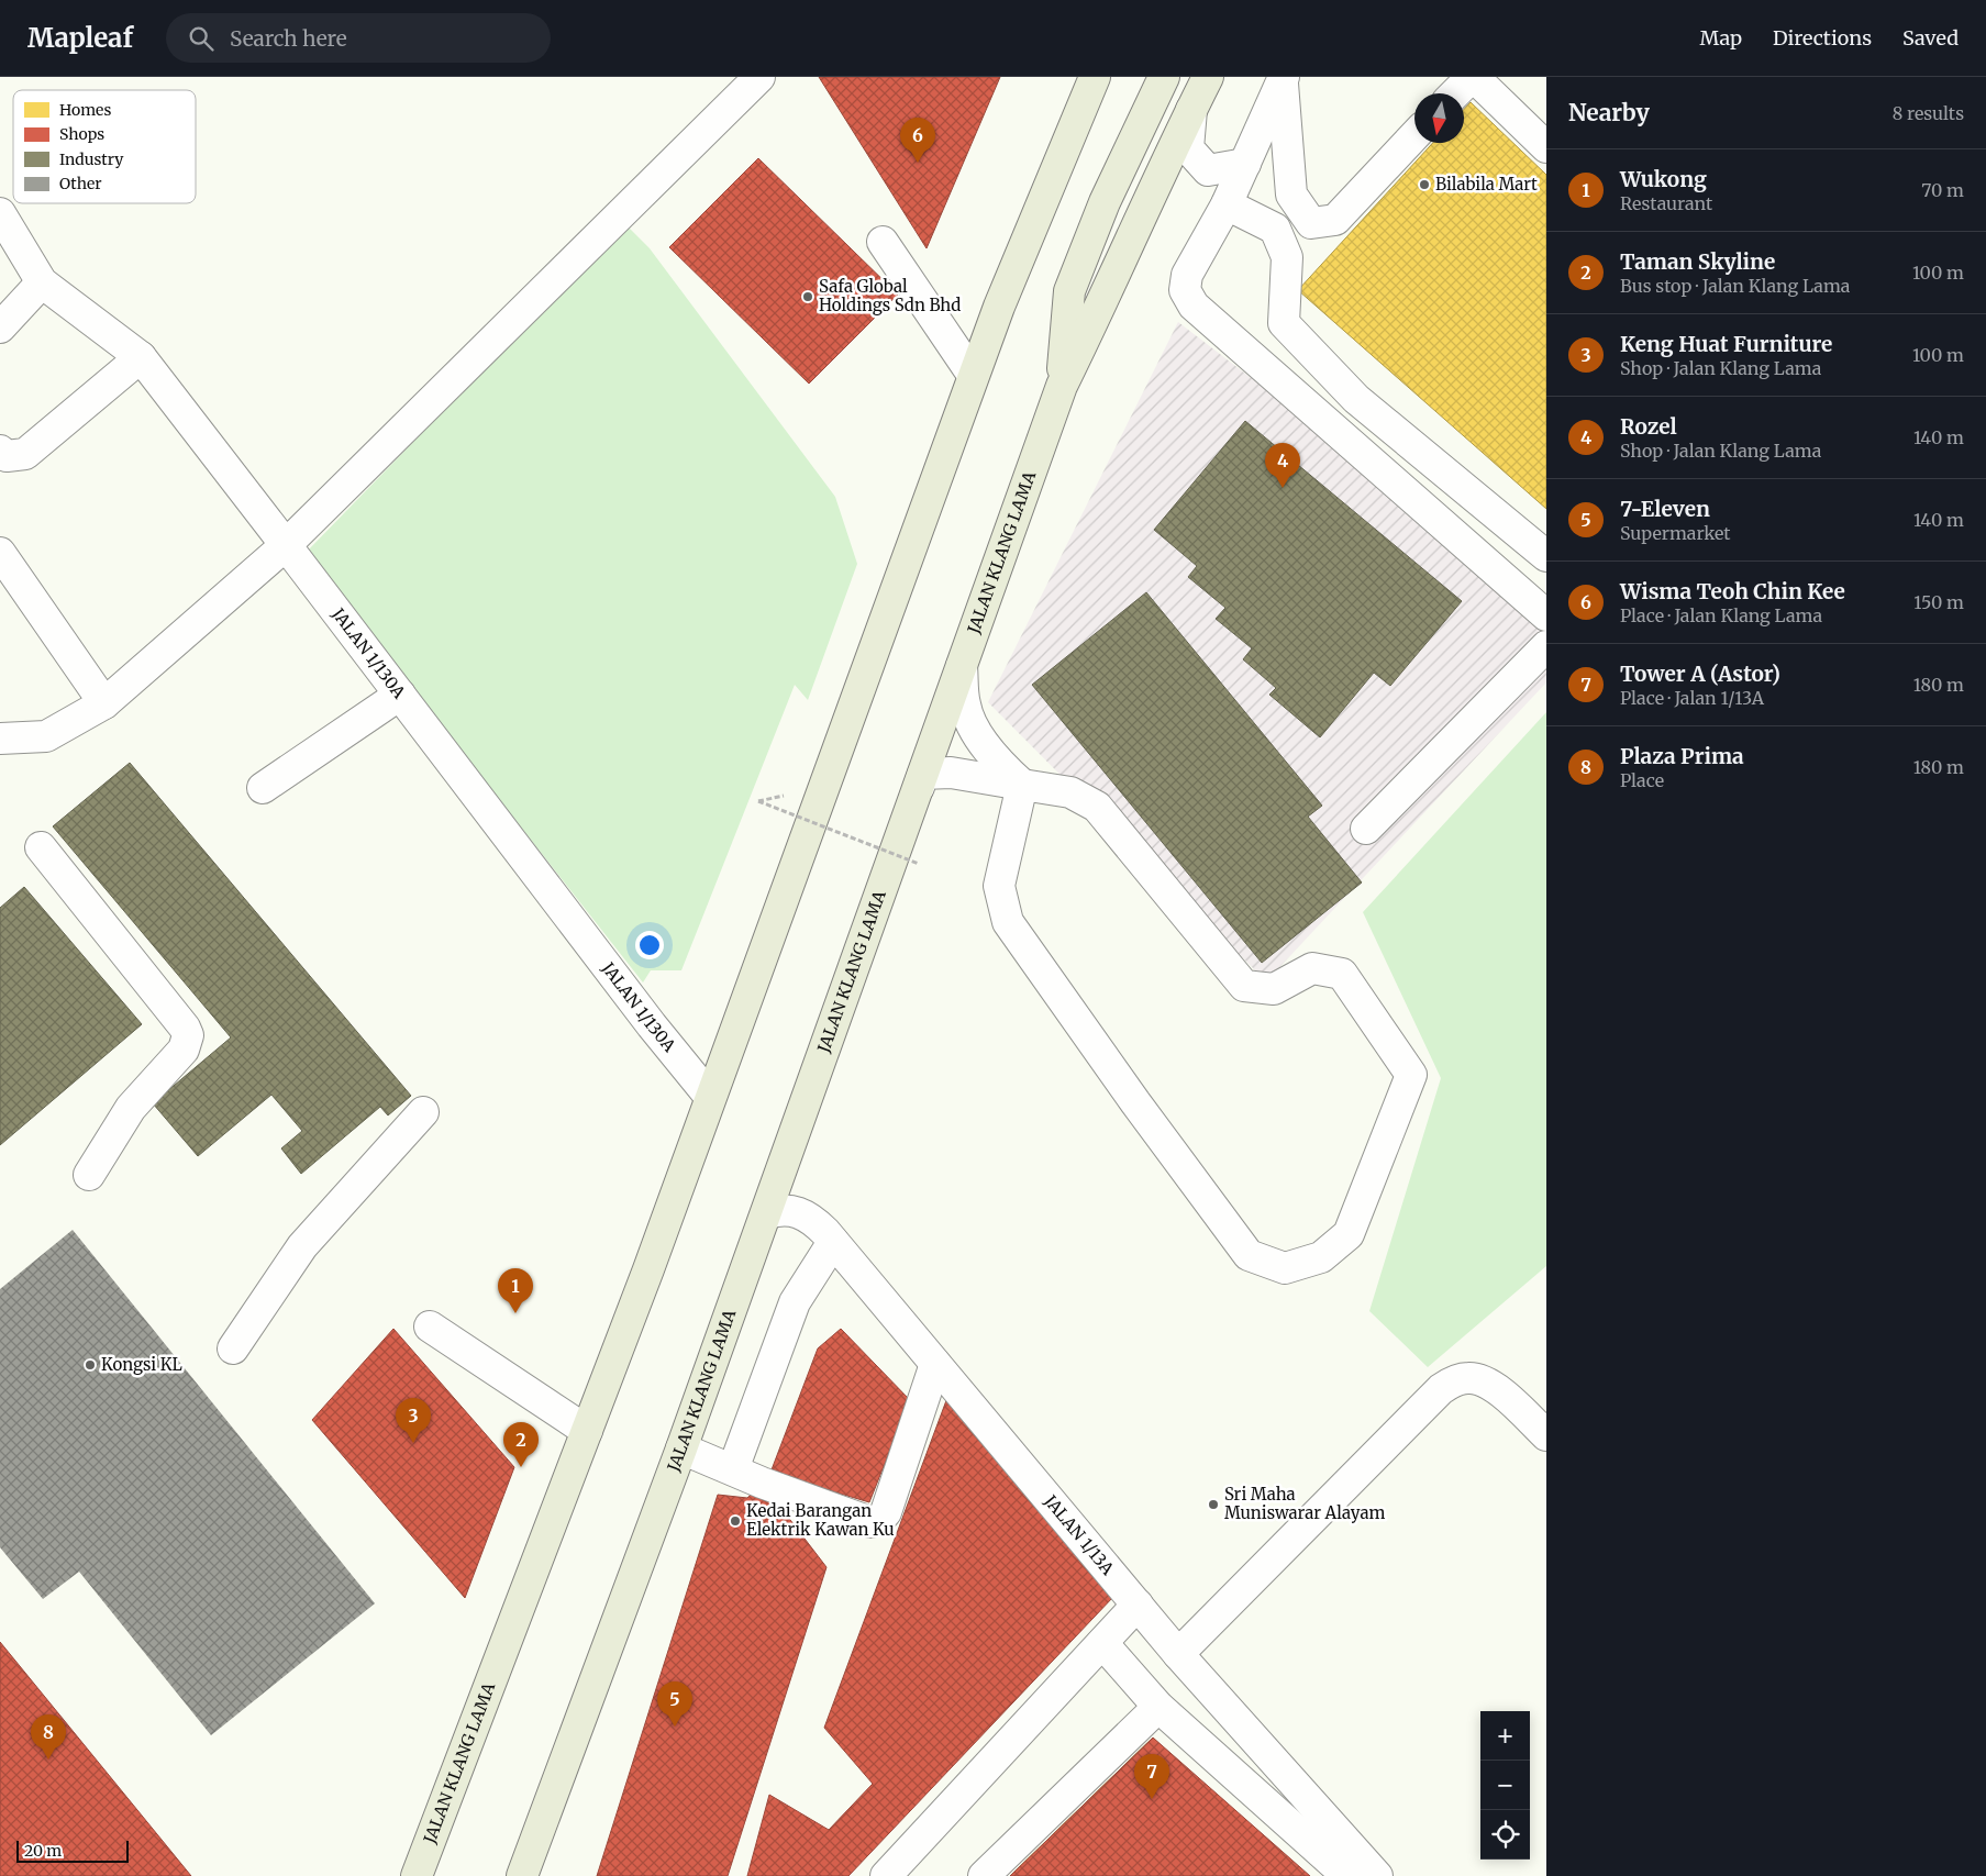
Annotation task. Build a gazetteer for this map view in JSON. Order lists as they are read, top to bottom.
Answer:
{
  "streets": {
    "main road": ["JALAN KLANG LAMA"],
    "street": ["JALAN 1/130A", "JALAN 1/13A"]
  },
  "crossings": [
    ["JALAN KLANG LAMA", "JALAN 1/130A"],
    ["JALAN KLANG LAMA", "JALAN 1/13A"]
  ],
  "places": [
    "Bilabila Mart",
    "Safa Global Holdings Sdn Bhd",
    "Kongsi KL",
    "Sri Maha Muniswarar Alayam",
    "Kedai Barangan Elektrik Kawan Ku"
  ],
  "legend": [
    "Homes",
    "Shops",
    "Industry",
    "Other"
  ],
  "scale_bar": "20 m",
  "north": "bottom",
  "page": {
    "header": "Mapleaf",
    "search": "Search here",
    "nav": ["Map", "Directions", "Saved"],
    "heading": ["Nearby", "8 results"],
    "pins": [
      "6",
      "4",
      "1",
      "3",
      "2",
      "5",
      "8",
      "7"
    ],
    "list": [
      {
        "mark": "1",
        "name": "Wukong",
        "note": "Restaurant",
        "value": "70 m"
      },
      {
        "mark": "2",
        "name": "Taman Skyline",
        "note": "Bus stop · Jalan Klang Lama",
        "value": "100 m"
      },
      {
        "mark": "3",
        "name": "Keng Huat Furniture",
        "note": "Shop · Jalan Klang Lama",
        "value": "100 m"
      },
      {
        "mark": "4",
        "name": "Rozel",
        "note": "Shop · Jalan Klang Lama",
        "value": "140 m"
      },
      {
        "mark": "5",
        "name": "7-Eleven",
        "note": "Supermarket",
        "value": "140 m"
      },
      {
        "mark": "6",
        "name": "Wisma Teoh Chin Kee",
        "note": "Place · Jalan Klang Lama",
        "value": "150 m"
      },
      {
        "mark": "7",
        "name": "Tower A (Astor)",
        "note": "Place · Jalan 1/13A",
        "value": "180 m"
      },
      {
        "mark": "8",
        "name": "Plaza Prima",
        "note": "Place",
        "value": "180 m"
      }
    ],
    "map_buttons": ["+", "−"],
    "scale": "20 m"
  }
}
